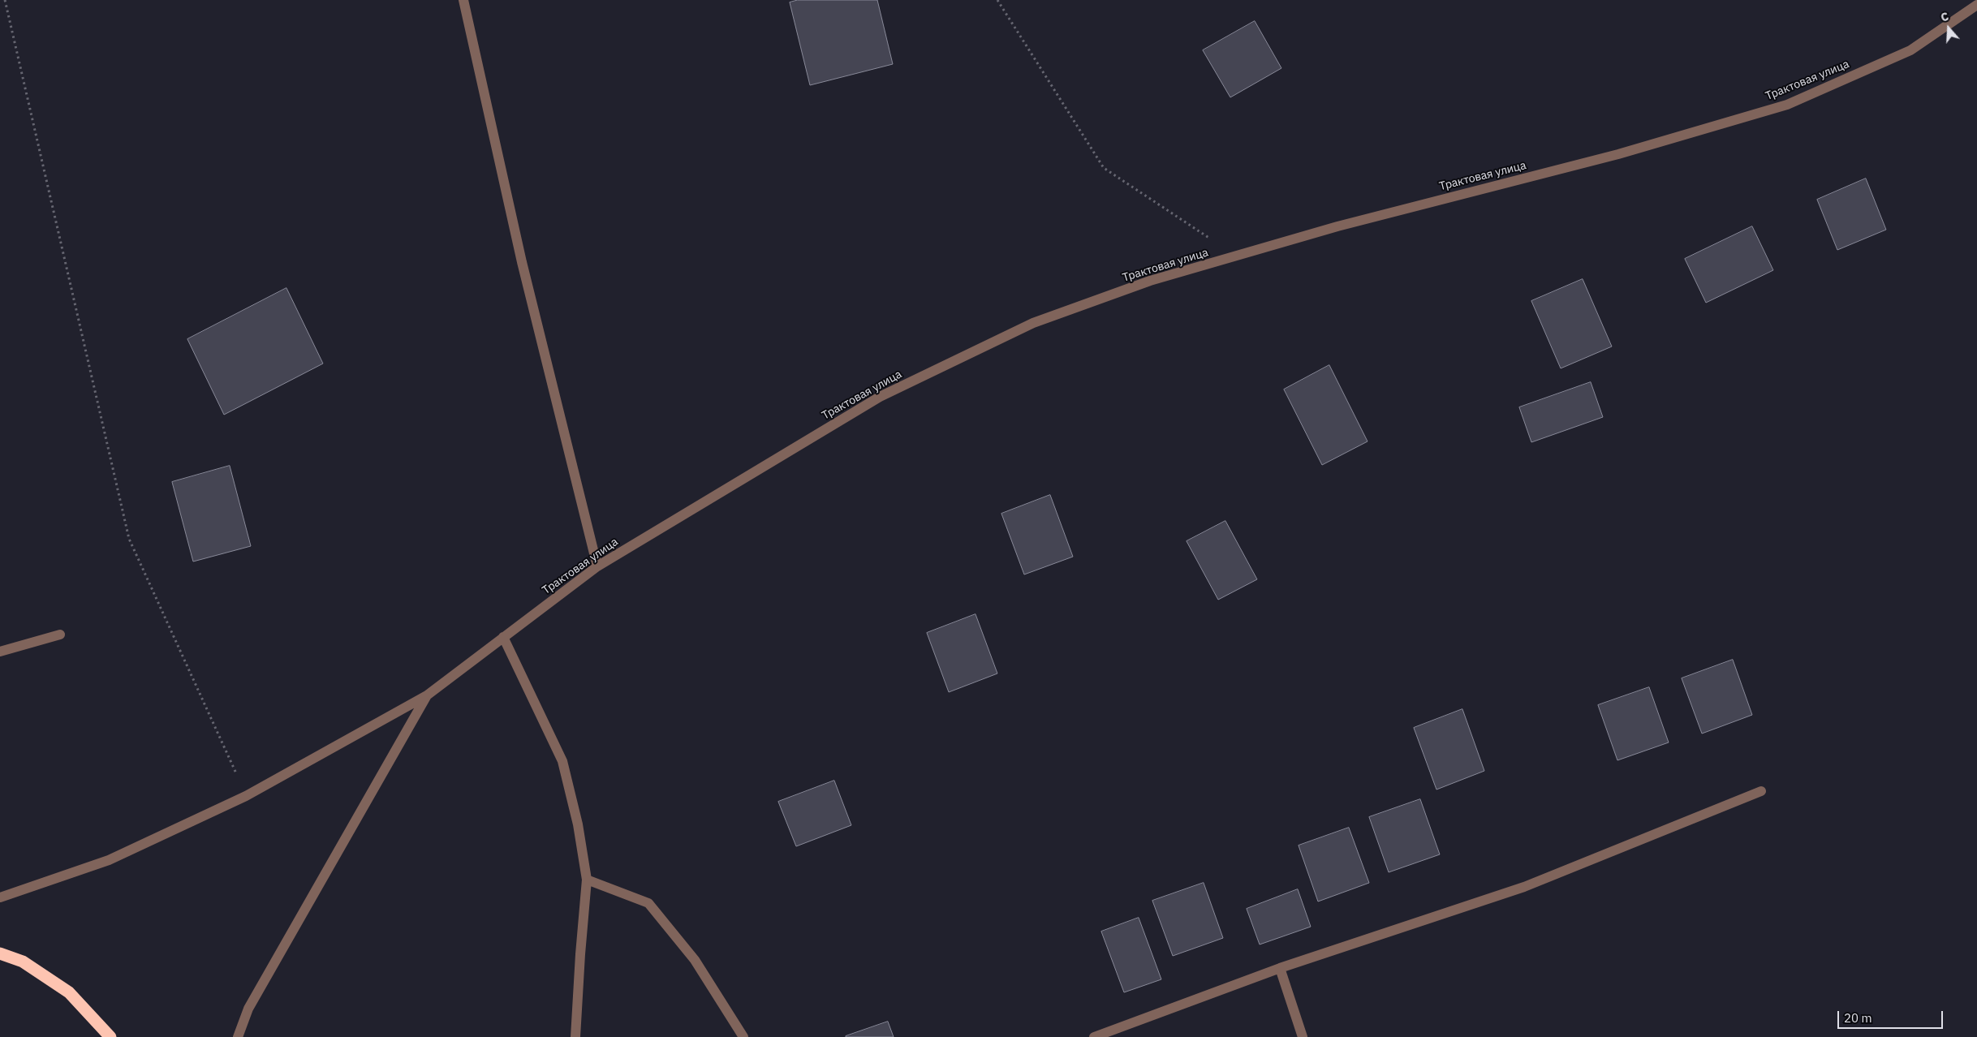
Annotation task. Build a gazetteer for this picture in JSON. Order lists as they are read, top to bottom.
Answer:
{
  "streets": {
    "street": ["Трактовая улица"]
  },
  "scale_bar": "20 m",
  "north": "top"
}
